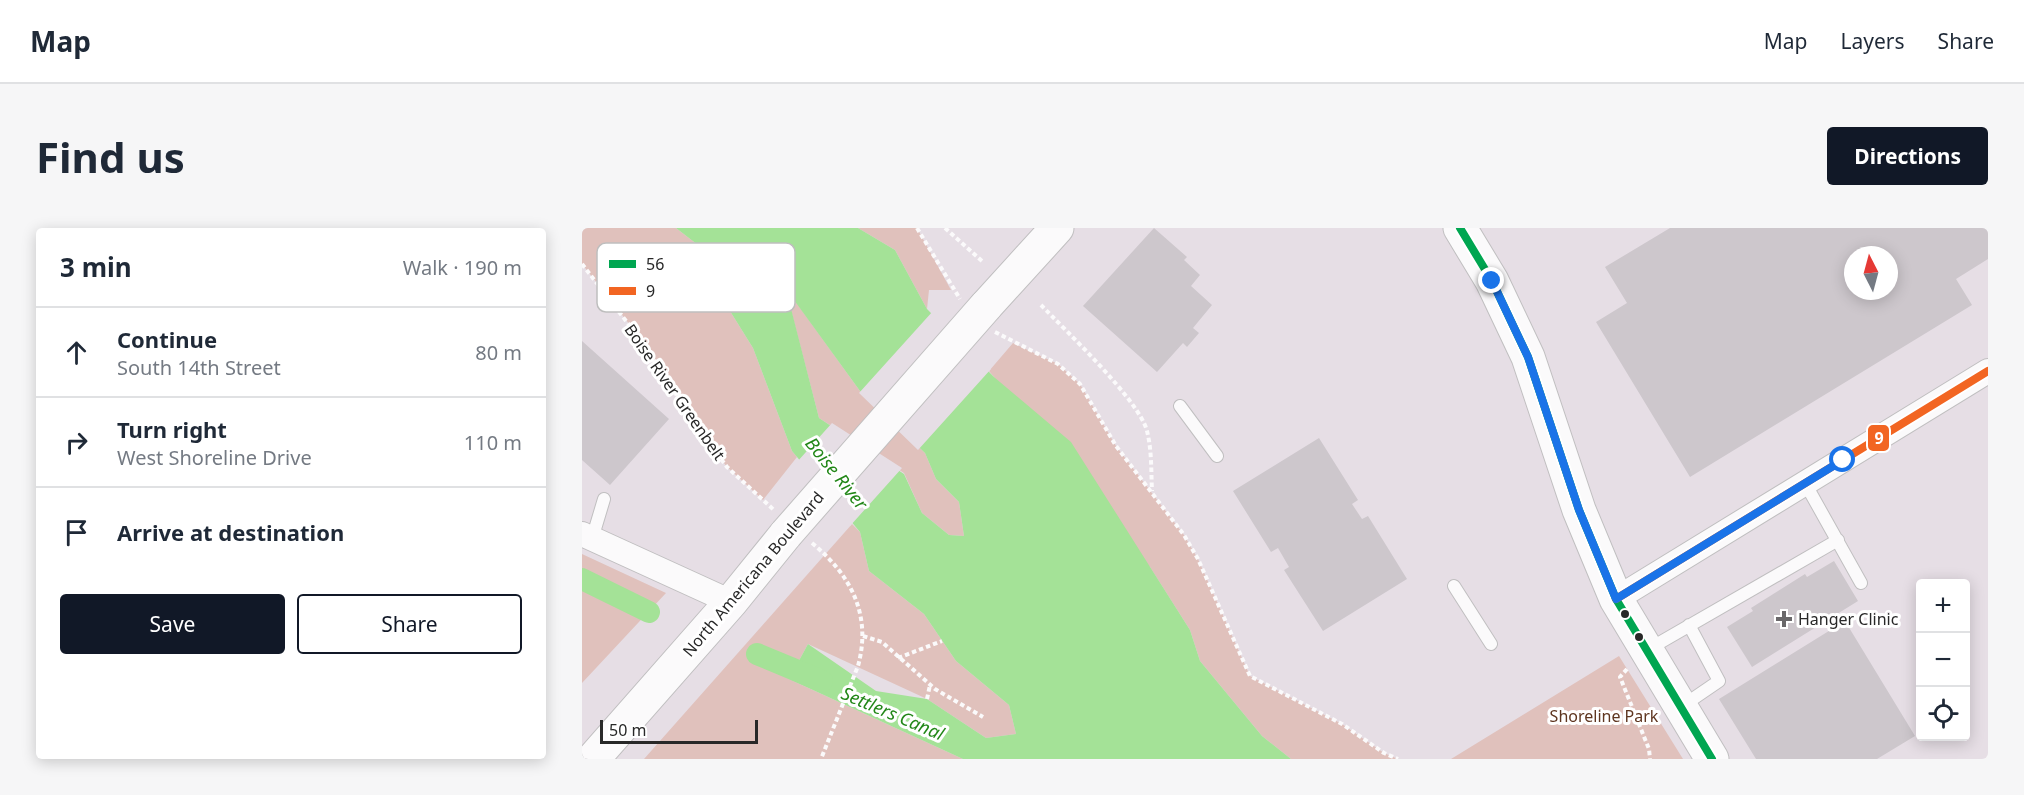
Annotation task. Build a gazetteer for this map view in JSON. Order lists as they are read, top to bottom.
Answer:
{
  "streets": {
    "street": ["North Americana Boulevard"],
    "path": ["Boise River Greenbelt"]
  },
  "crossings": [
    ["Boise River Greenbelt", "North Americana Boulevard"]
  ],
  "water": ["Boise River", "Settlers Canal"],
  "parks": ["Shoreline Park"],
  "places": {
    "health": ["Hanger Clinic"]
  },
  "lines": ["transit line 56", "transit line 9"],
  "legend": ["56", "9"],
  "scale_bar": "50 m",
  "north": "top",
  "page": {
    "header": "Map",
    "nav": ["Map", "Layers", "Share"],
    "buttons": [
      "Directions",
      ["Save", "Share"]
    ],
    "title": "Find us",
    "heading": ["3 min", "Walk · 190 m"],
    "list": [
      ["Continue", "South 14th Street", "80 m"],
      ["Turn right", "West Shoreline Drive", "110 m"],
      "Arrive at destination"
    ],
    "map_buttons": ["+", "−"],
    "scale": "50 m"
  }
}
